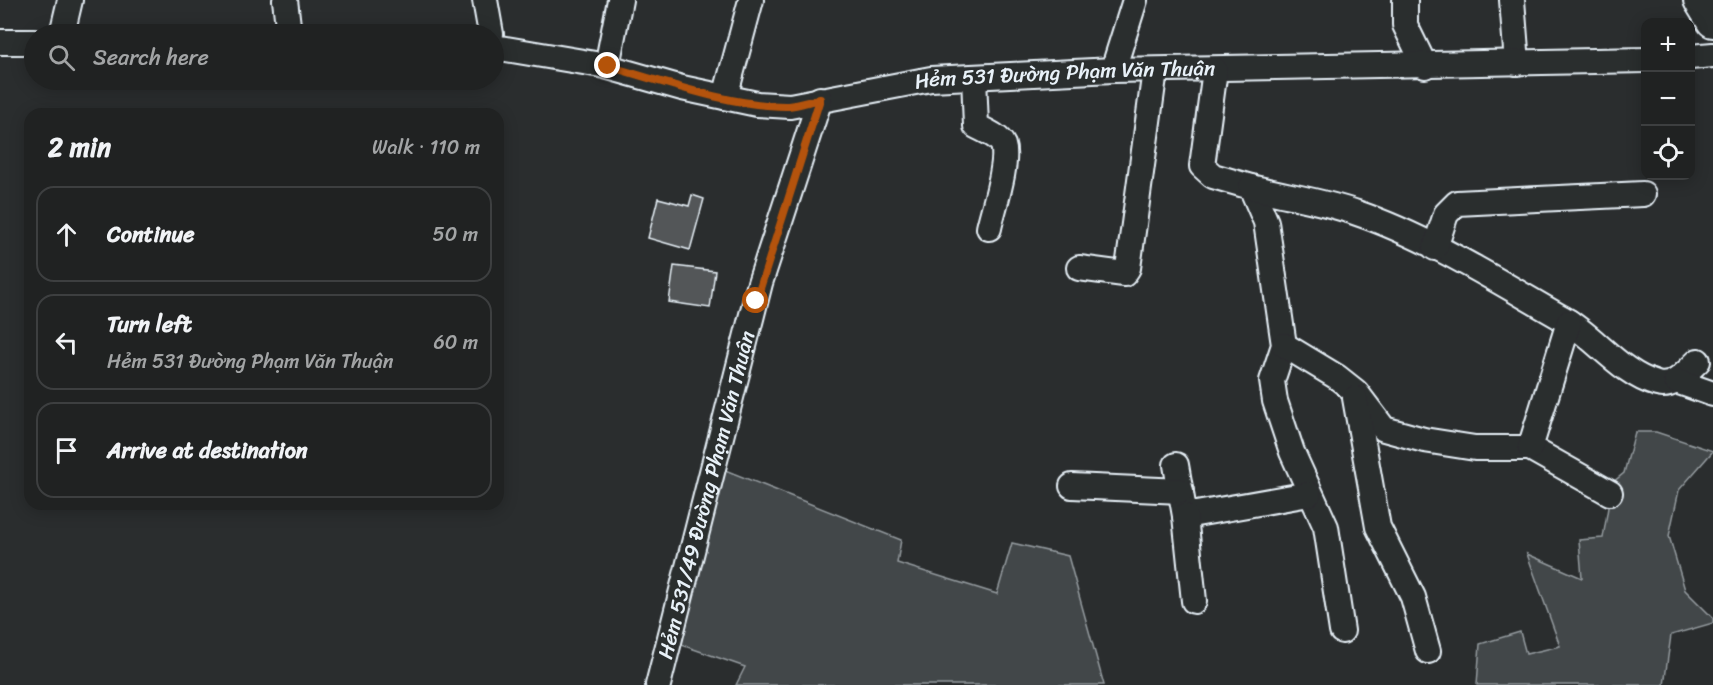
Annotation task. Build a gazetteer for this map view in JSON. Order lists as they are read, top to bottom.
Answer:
{
  "streets": {
    "street": ["Hẻm 531 Đường Phạm Văn Thuận", "Hẻm 531/49 Đường Phạm Văn Thuận"]
  },
  "crossings": [
    ["Hẻm 531 Đường Phạm Văn Thuận", "Hẻm 531/49 Đường Phạm Văn Thuận"]
  ],
  "page": {
    "map_buttons": ["+", "−"],
    "search": "Search here",
    "heading": ["2 min", "Walk · 110 m"],
    "list": [
      ["Continue", "50 m"],
      ["Turn left", "Hẻm 531 Đường Phạm Văn Thuận", "60 m"],
      "Arrive at destination"
    ]
  }
}
